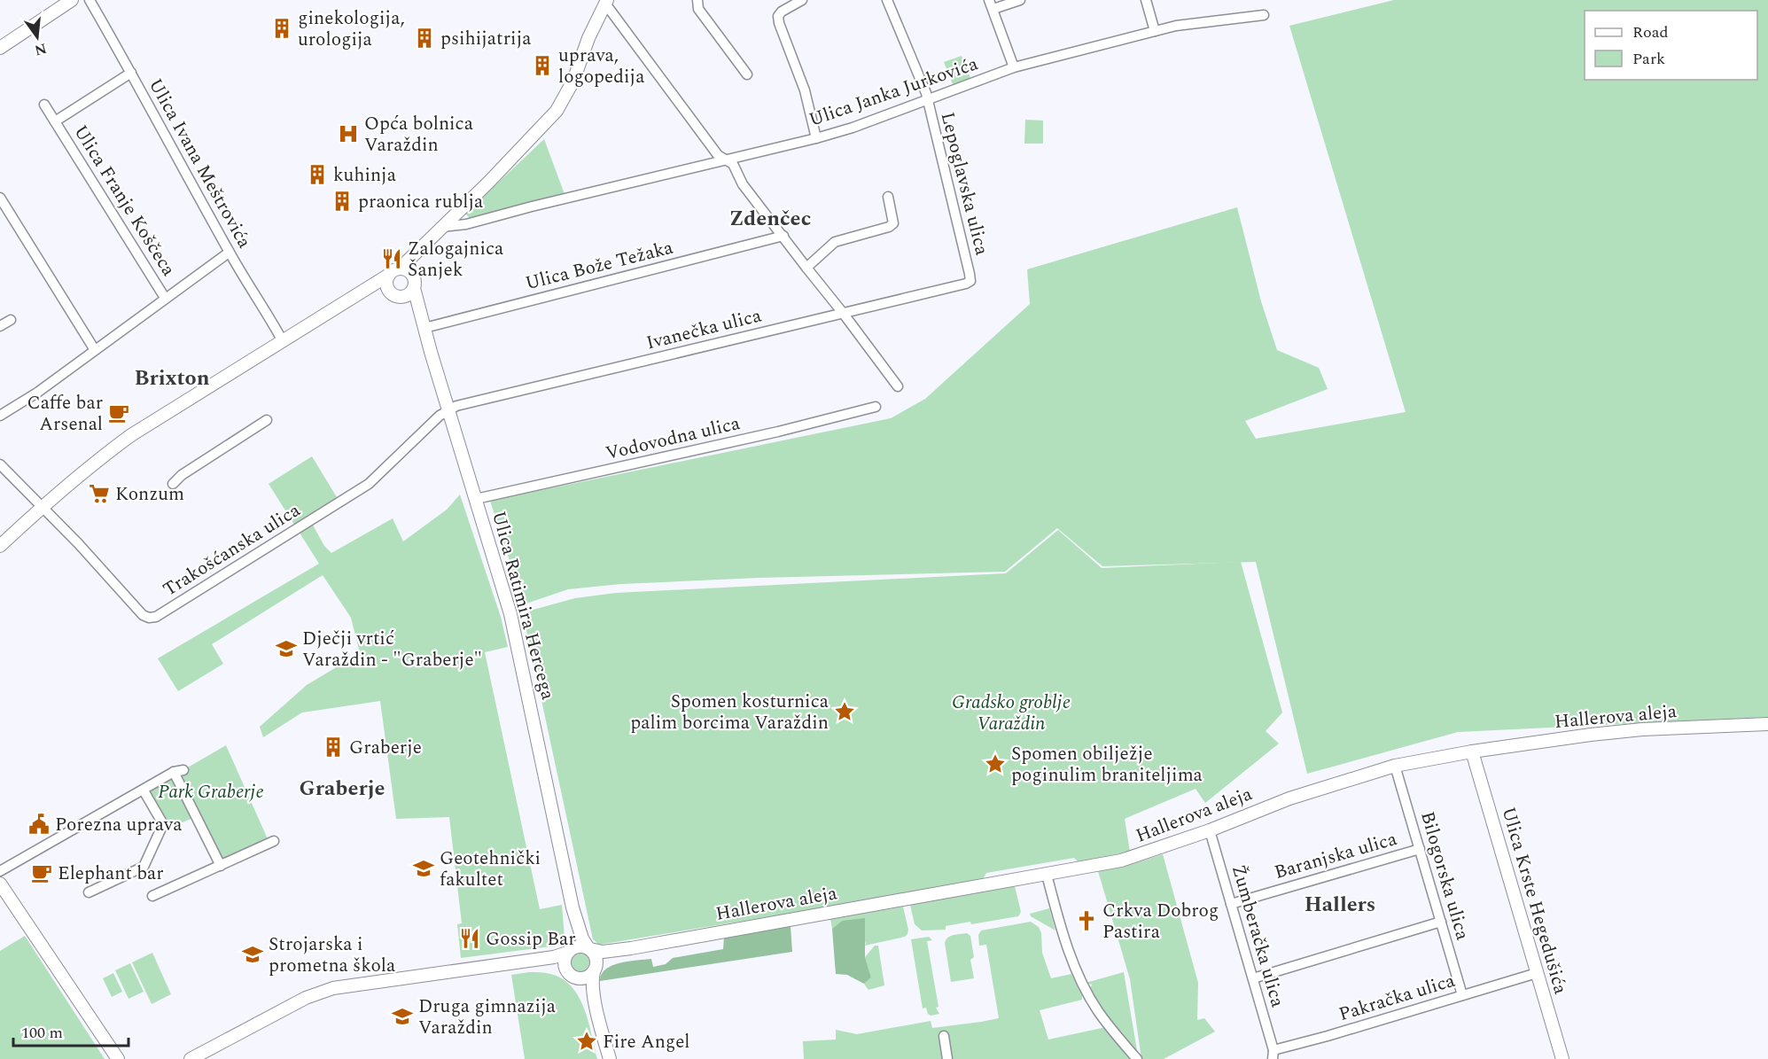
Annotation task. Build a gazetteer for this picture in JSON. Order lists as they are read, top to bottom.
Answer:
{
  "streets": {
    "main road": ["Ulica Ratimira Hercega", "Hallerova aleja", "Ulica Krste Hegedušića"],
    "street": [
      "Ulica Janka Jurkovića",
      "Ulica Ivana Meštrovića",
      "Lepoglavska ulica",
      "Ulica Franje Koščeca",
      "Ulica Bože Težaka",
      "Ivanečka ulica",
      "Vodovodna ulica",
      "Trakošćanska ulica",
      "Baranjska ulica",
      "Bilogorska ulica",
      "Žumberačka ulica",
      "Pakračka ulica"
    ]
  },
  "crossings": [
    ["Ulica Janka Jurkovića", "Lepoglavska ulica"],
    ["Ulica Ivana Meštrovića", "Ulica Franje Koščeca"],
    ["Lepoglavska ulica", "Ivanečka ulica"],
    ["Ulica Bože Težaka", "Ulica Ratimira Hercega"],
    ["Ivanečka ulica", "Trakošćanska ulica"],
    ["Ivanečka ulica", "Ulica Ratimira Hercega"],
    ["Vodovodna ulica", "Ulica Ratimira Hercega"],
    ["Trakošćanska ulica", "Ulica Ratimira Hercega"],
    ["Ulica Ratimira Hercega", "Hallerova aleja"],
    ["Hallerova aleja", "Bilogorska ulica"],
    ["Hallerova aleja", "Ulica Krste Hegedušića"],
    ["Hallerova aleja", "Žumberačka ulica"],
    ["Baranjska ulica", "Bilogorska ulica"],
    ["Baranjska ulica", "Žumberačka ulica"],
    ["Bilogorska ulica", "Pakračka ulica"],
    ["Ulica Krste Hegedušića", "Pakračka ulica"],
    ["Žumberačka ulica", "Pakračka ulica"]
  ],
  "districts": [
    "Zdenčec",
    "Brixton",
    "Graberje",
    "Hallers"
  ],
  "parks": ["Gradsko groblje Varaždin", "Park Graberje"],
  "places": {
    "building": [
      "ginekologija, urologija",
      "psihijatrija",
      "uprava, logopedija",
      "kuhinja",
      "praonica rublja",
      "Graberje"
    ],
    "hospital": ["Opća bolnica Varaždin"],
    "restaurant": ["Zalogajnica Šanjek", "Gossip Bar"],
    "cafe": ["Caffe bar Arsenal", "Elephant bar"],
    "supermarket": ["Konzum"],
    "school or university": [
      "Dječji vrtić Varaždin - \"Graberje\"",
      "Geotehnički fakultet",
      "Strojarska i prometna škola",
      "Druga gimnazija Varaždin"
    ],
    "place": ["Spomen kosturnica palim borcima Varaždin", "Spomen obilježje poginulim braniteljima", "Fire Angel"],
    "public building": ["Porezna uprava"],
    "church": ["Crkva Dobrog Pastira"]
  },
  "legend": ["Road", "Park"],
  "scale_bar": "100 m",
  "north": "bottom"
}
